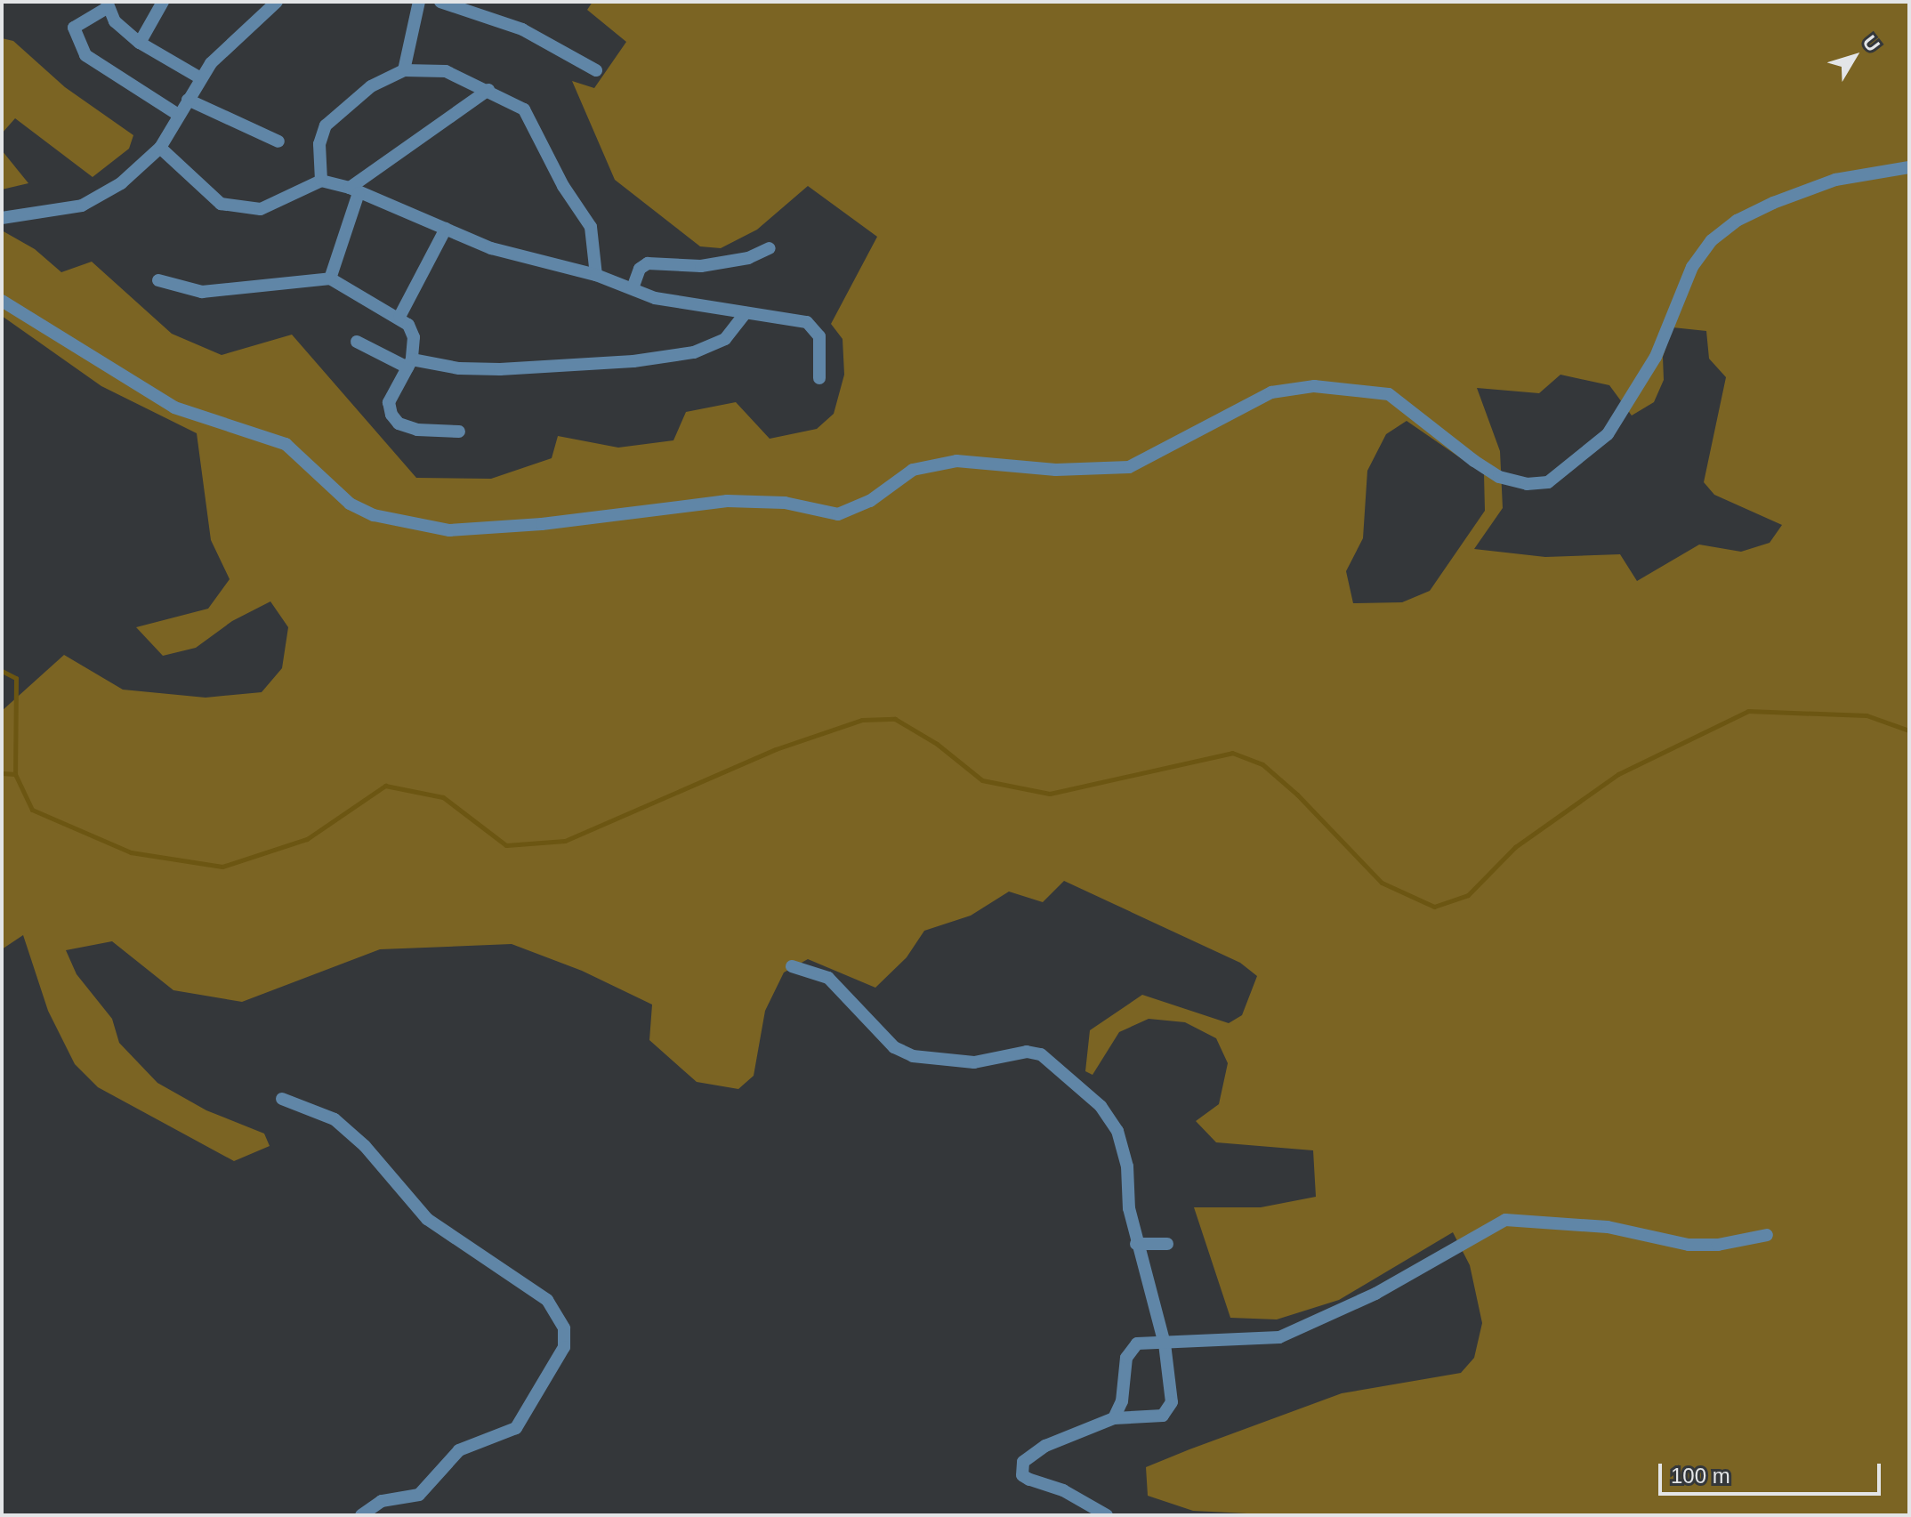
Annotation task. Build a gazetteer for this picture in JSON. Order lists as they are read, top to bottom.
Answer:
{
  "scale_bar": "100 m",
  "north": "top right"
}
